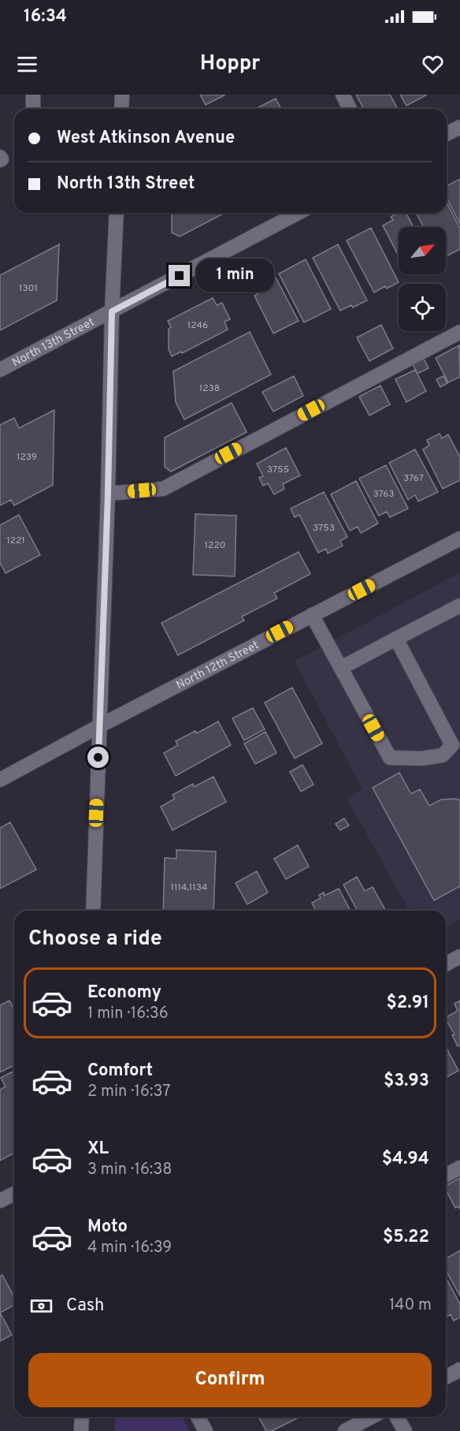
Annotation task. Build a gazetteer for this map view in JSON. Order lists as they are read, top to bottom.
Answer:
{
  "streets": {
    "street": ["North 13th Street", "North 12th Street"]
  },
  "house_numbers": [
    "1301",
    "1246",
    "1238",
    "1239",
    "3755",
    "3767",
    "3763",
    "3753",
    "1221",
    "1220",
    "1114,1134"
  ],
  "north": "top right",
  "page": {
    "status": "16:34",
    "header": "Hoppr",
    "banner": ["West Atkinson Avenue", "North 13th Street"],
    "bubble": "1 min",
    "heading": "Choose a ride",
    "list": [
      {
        "name": "Economy",
        "note": "1 min · 16:36",
        "value": "$2.91"
      },
      {
        "name": "Comfort",
        "note": "2 min · 16:37",
        "value": "$3.93"
      },
      {
        "name": "XL",
        "note": "3 min · 16:38",
        "value": "$4.94"
      },
      {
        "name": "Moto",
        "note": "4 min · 16:39",
        "value": "$5.22"
      }
    ],
    "pay": ["Cash", "140 m"],
    "buttons": "Confirm"
  }
}
